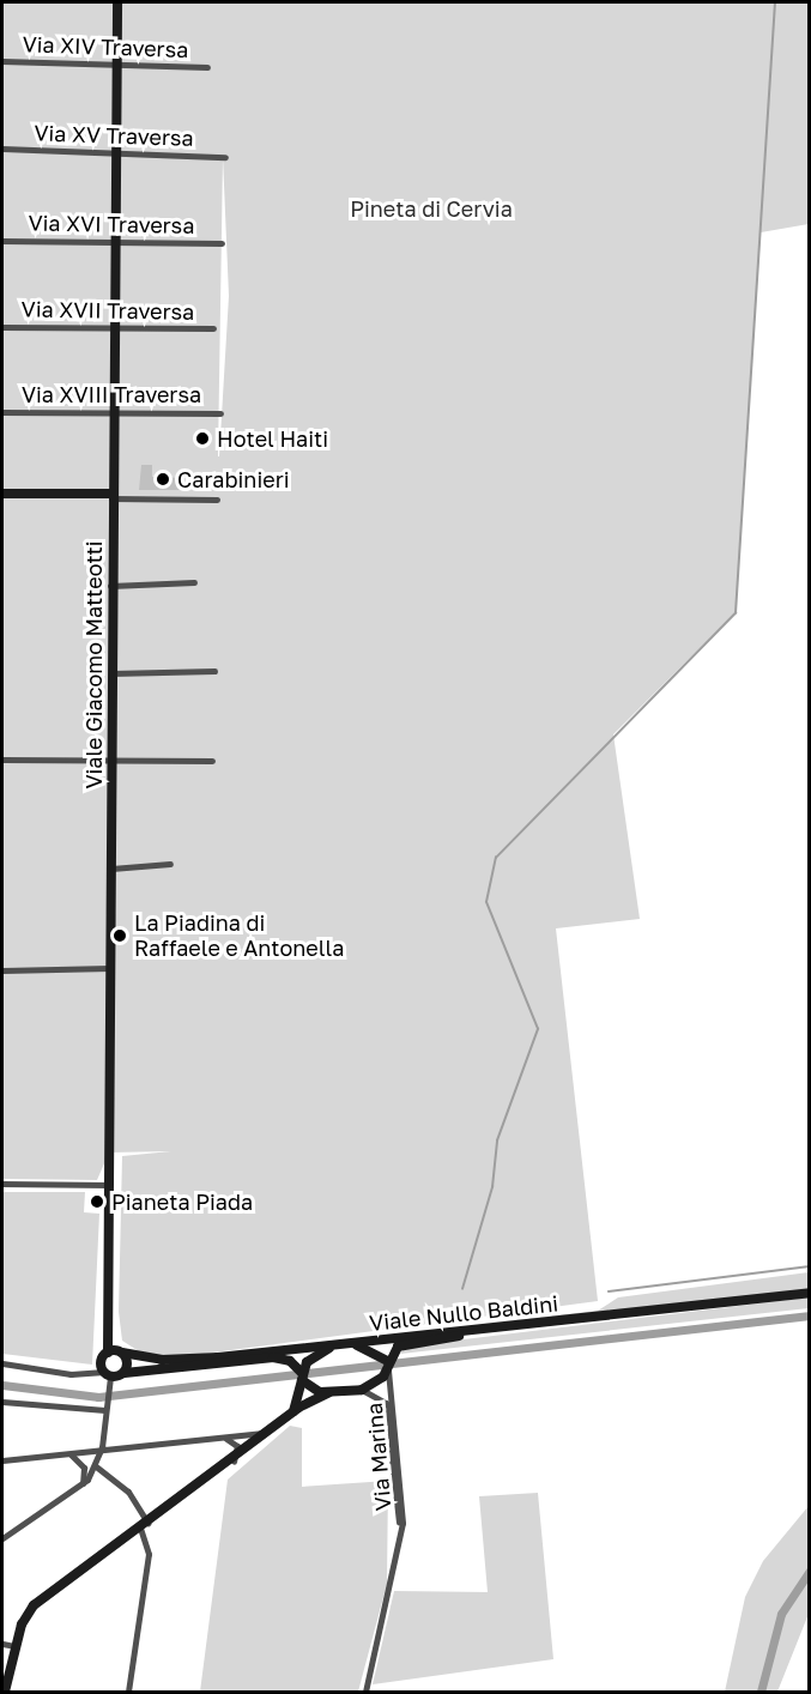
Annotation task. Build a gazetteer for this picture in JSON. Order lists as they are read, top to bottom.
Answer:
{
  "streets": {
    "street": [
      "Via XIV Traversa",
      "Via XV Traversa",
      "Via XVI Traversa",
      "Via XVII Traversa",
      "Via XVIII Traversa",
      "Viale Giacomo Matteotti",
      "Viale Nullo Baldini",
      "Via Marina"
    ]
  },
  "crossings": [
    ["Via XIV Traversa", "Viale Giacomo Matteotti"],
    ["Via XV Traversa", "Viale Giacomo Matteotti"],
    ["Via XVI Traversa", "Viale Giacomo Matteotti"],
    ["Via XVII Traversa", "Viale Giacomo Matteotti"],
    ["Via XVIII Traversa", "Viale Giacomo Matteotti"],
    ["Viale Giacomo Matteotti", "Viale Nullo Baldini"]
  ],
  "parks": ["Pineta di Cervia"],
  "places": [
    "Hotel Haiti",
    "Carabinieri",
    "La Piadina di Raffaele e Antonella",
    "Pianeta Piada"
  ]
}
